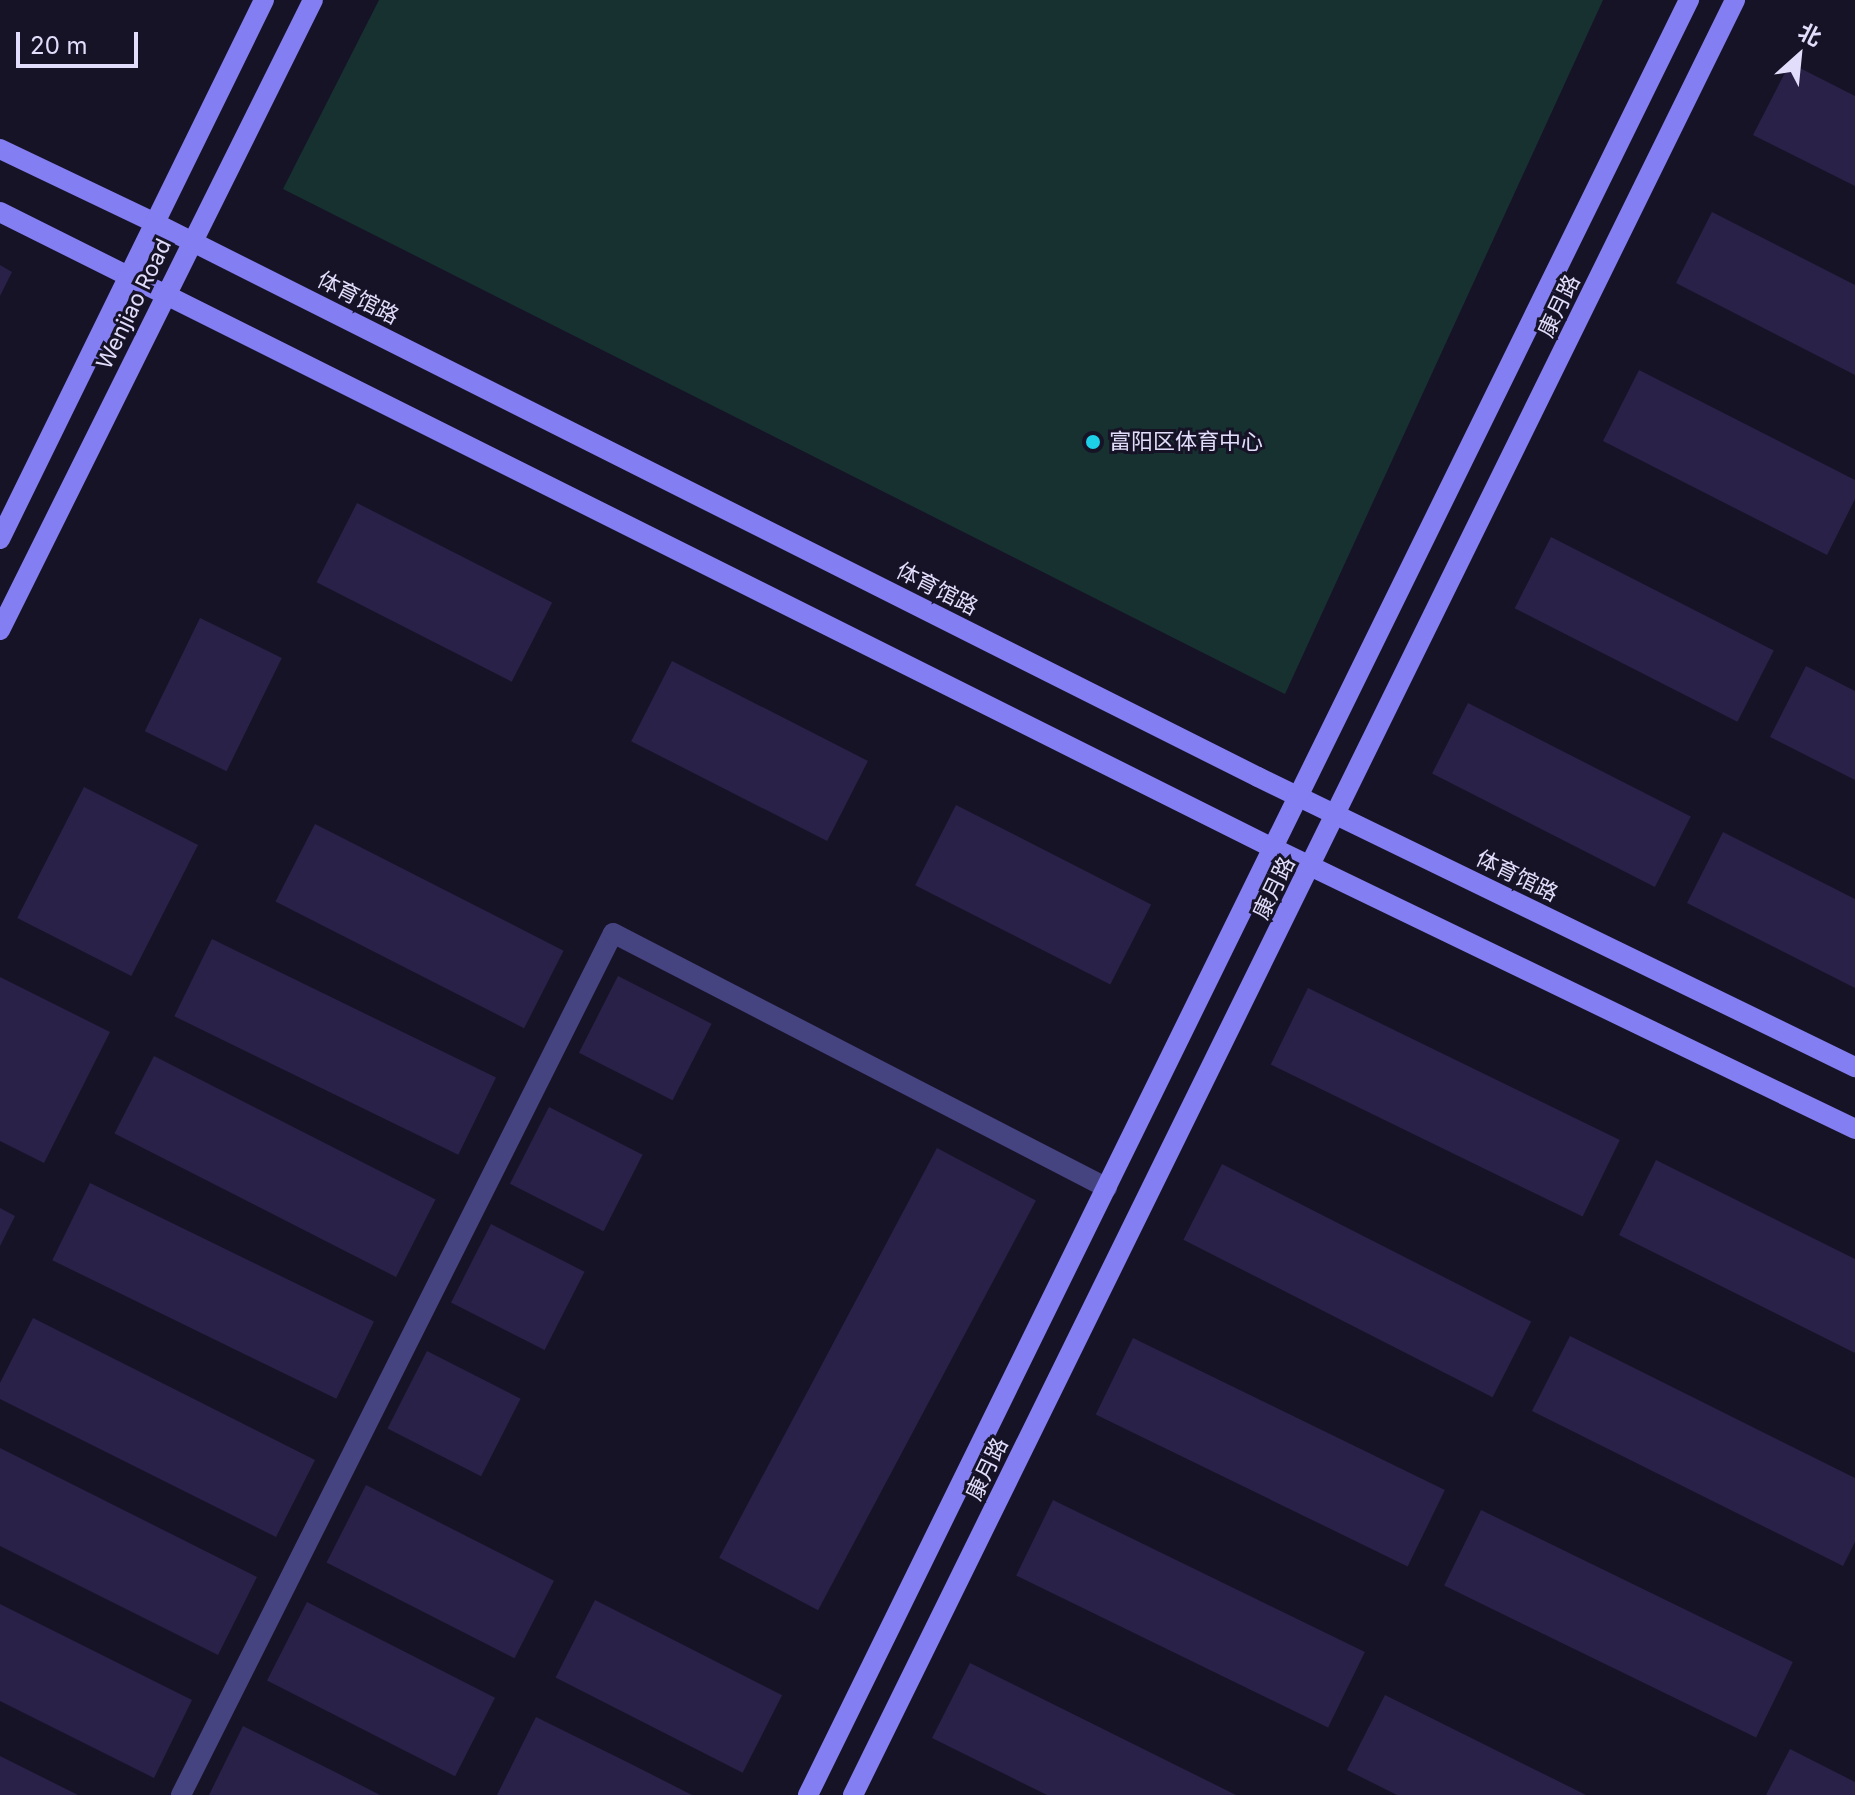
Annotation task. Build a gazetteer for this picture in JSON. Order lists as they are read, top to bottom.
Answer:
{
  "streets": {
    "street": ["体育馆路", "Wenjiao Road", "康月路"]
  },
  "crossings": [
    ["体育馆路", "Wenjiao Road"],
    ["体育馆路", "康月路"]
  ],
  "places": ["富阳区体育中心"],
  "scale_bar": "20 m",
  "north": "top right"
}
